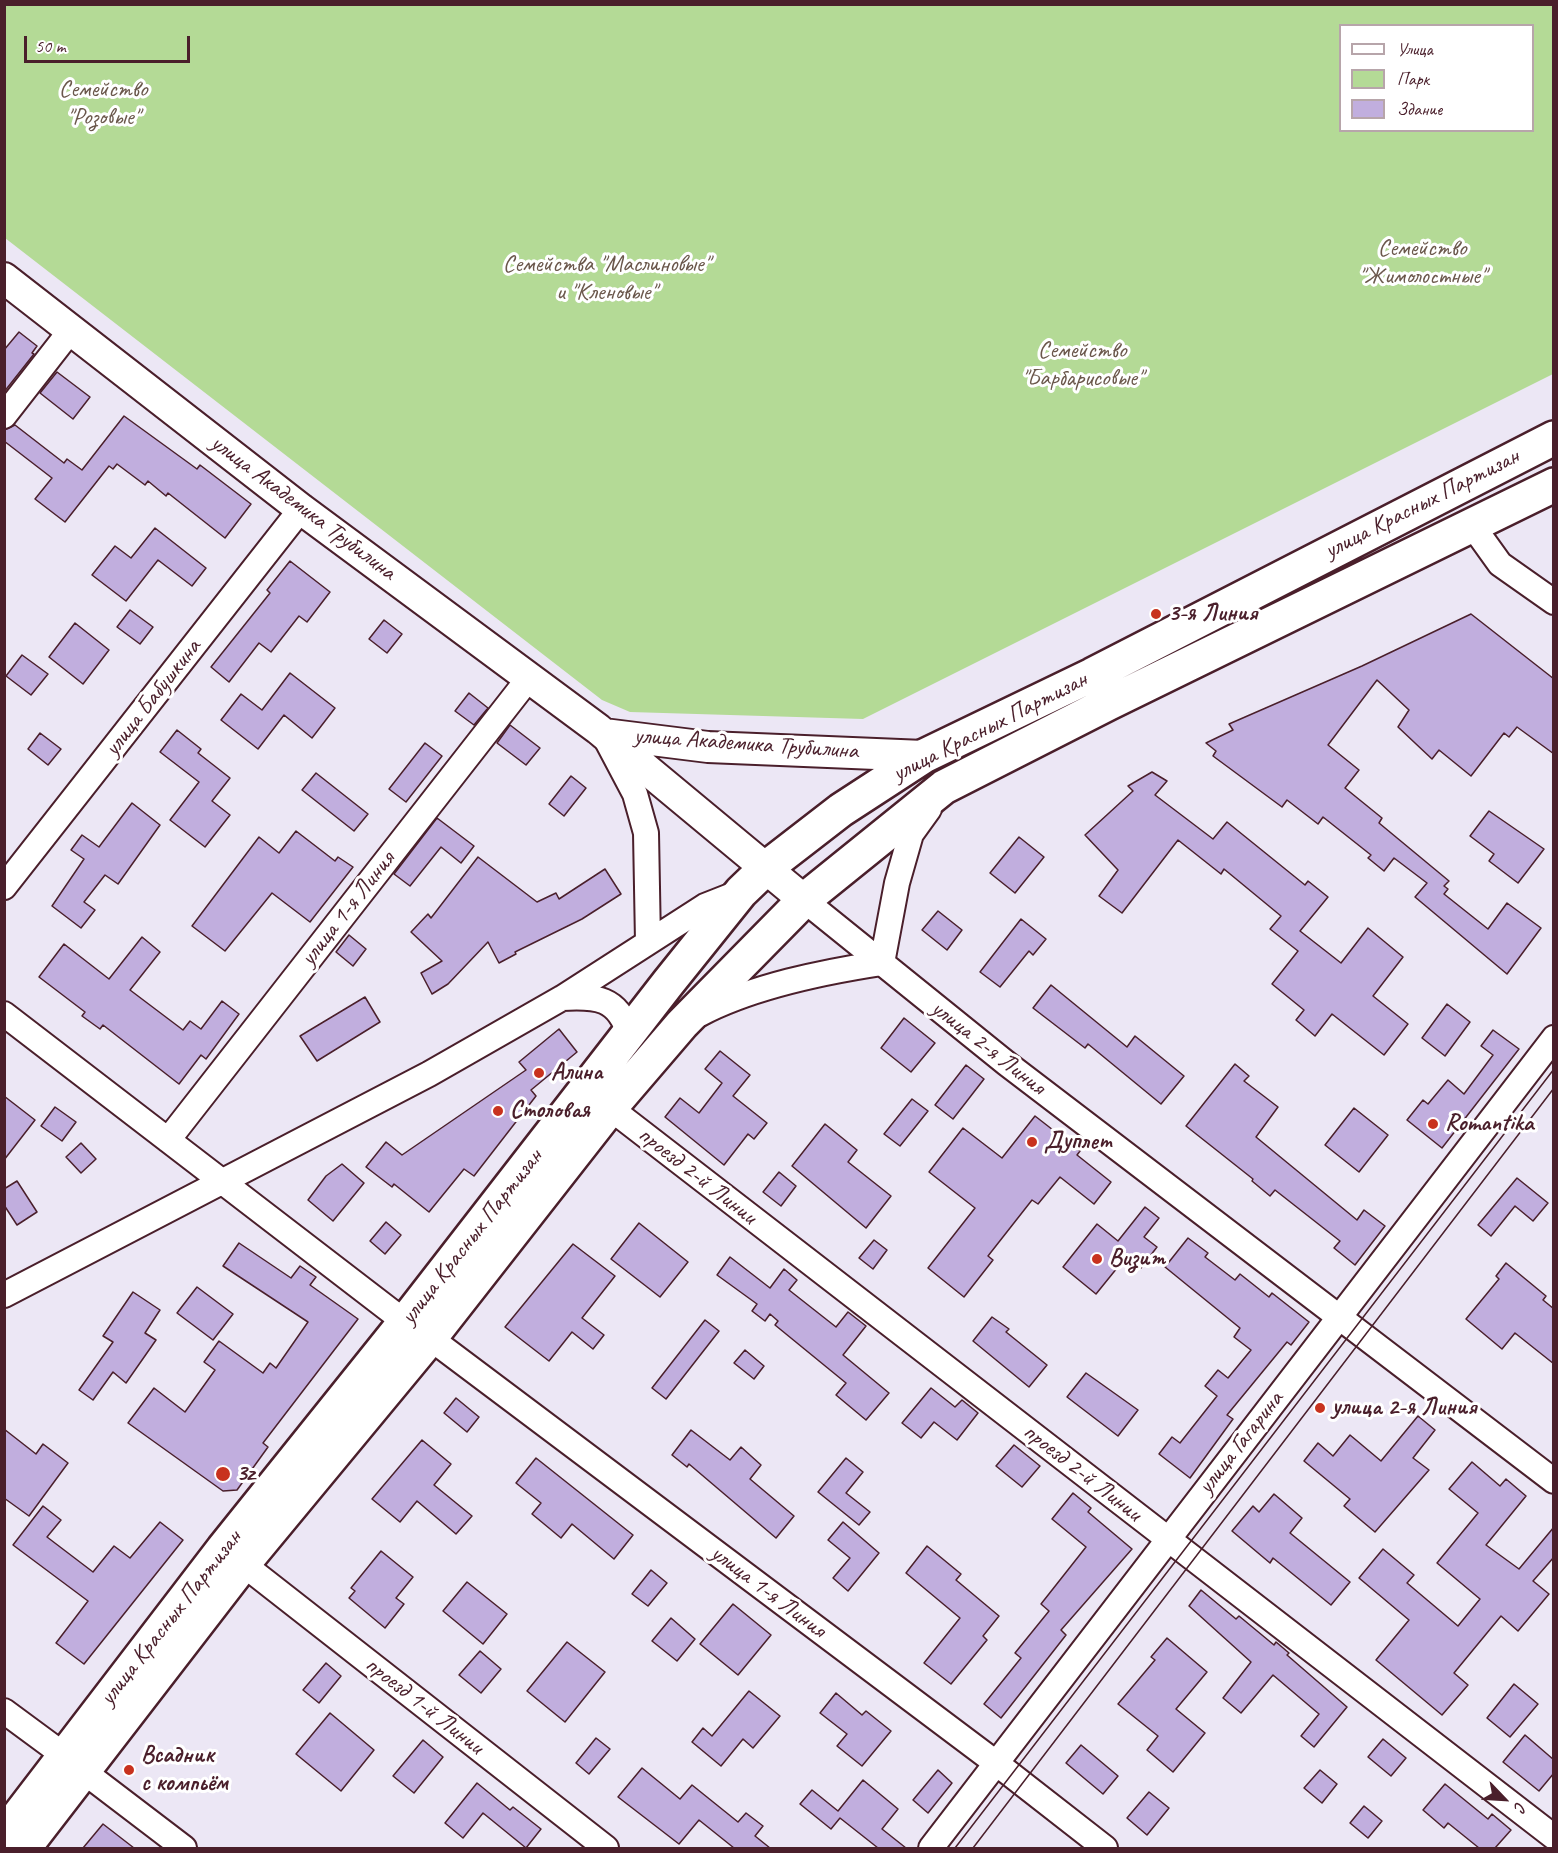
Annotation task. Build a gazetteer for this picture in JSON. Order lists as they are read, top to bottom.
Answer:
{
  "streets": {
    "highway": ["улица Красных Партизан"],
    "main road": ["улица Академика Трубилина", "улица 2-я Линия"],
    "street": [
      "улица Бабушкина",
      "улица 1-я Линия",
      "проезд 2-й Линии",
      "улица Гагарина",
      "проезд 1-й Линии"
    ]
  },
  "crossings": [
    ["улица Красных Партизан", "улица Академика Трубилина"],
    ["улица Красных Партизан", "улица 1-я Линия"],
    ["улица Красных Партизан", "улица 2-я Линия"],
    ["улица Красных Партизан", "проезд 2-й Линии"],
    ["улица Красных Партизан", "проезд 1-й Линии"],
    ["улица Академика Трубилина", "улица Бабушкина"],
    ["улица Академика Трубилина", "улица 1-я Линия"],
    ["улица Академика Трубилина", "улица 2-я Линия"],
    ["улица 1-я Линия", "улица Гагарина"],
    ["улица 2-я Линия", "улица Гагарина"],
    ["проезд 2-й Линии", "улица Гагарина"]
  ],
  "parks": [
    "Семейство \"Розовые\"",
    "Семейство \"Жимолостные\"",
    "Семейства \"Маслиновые\" и \"Кленовые\"",
    "Семейство \"Барбарисовые\""
  ],
  "places": [
    "3-я Линия",
    "Алина",
    "Столовая",
    "Romantika",
    "Дуплет",
    "Визит",
    "улица 2-я Линия",
    "3z",
    "Всадник с компьём"
  ],
  "legend": ["Улица", "Парк", "Здание"],
  "scale_bar": "50 m",
  "north": "bottom right"
}
